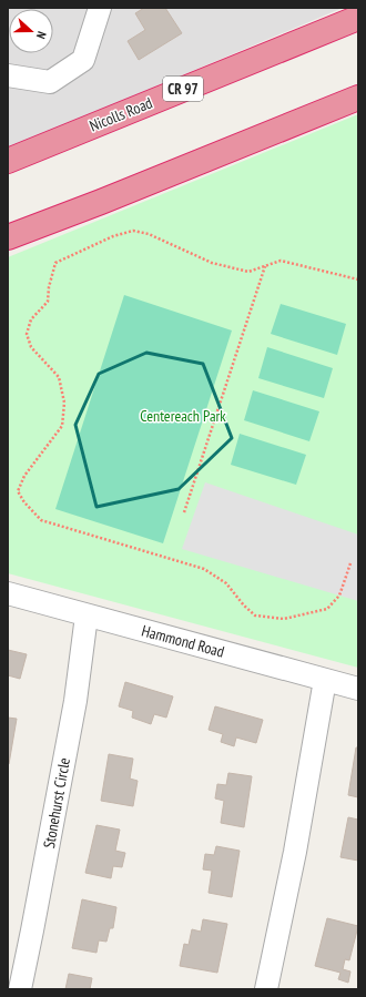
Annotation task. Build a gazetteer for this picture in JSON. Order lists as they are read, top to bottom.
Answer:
{
  "streets": {
    "highway": ["CR 97", "Nicolls Road"],
    "street": ["Hammond Road", "Stonehurst Circle"]
  },
  "crossings": [
    ["Hammond Road", "Stonehurst Circle"]
  ],
  "parks": ["Centereach Park"],
  "north": "right"
}
